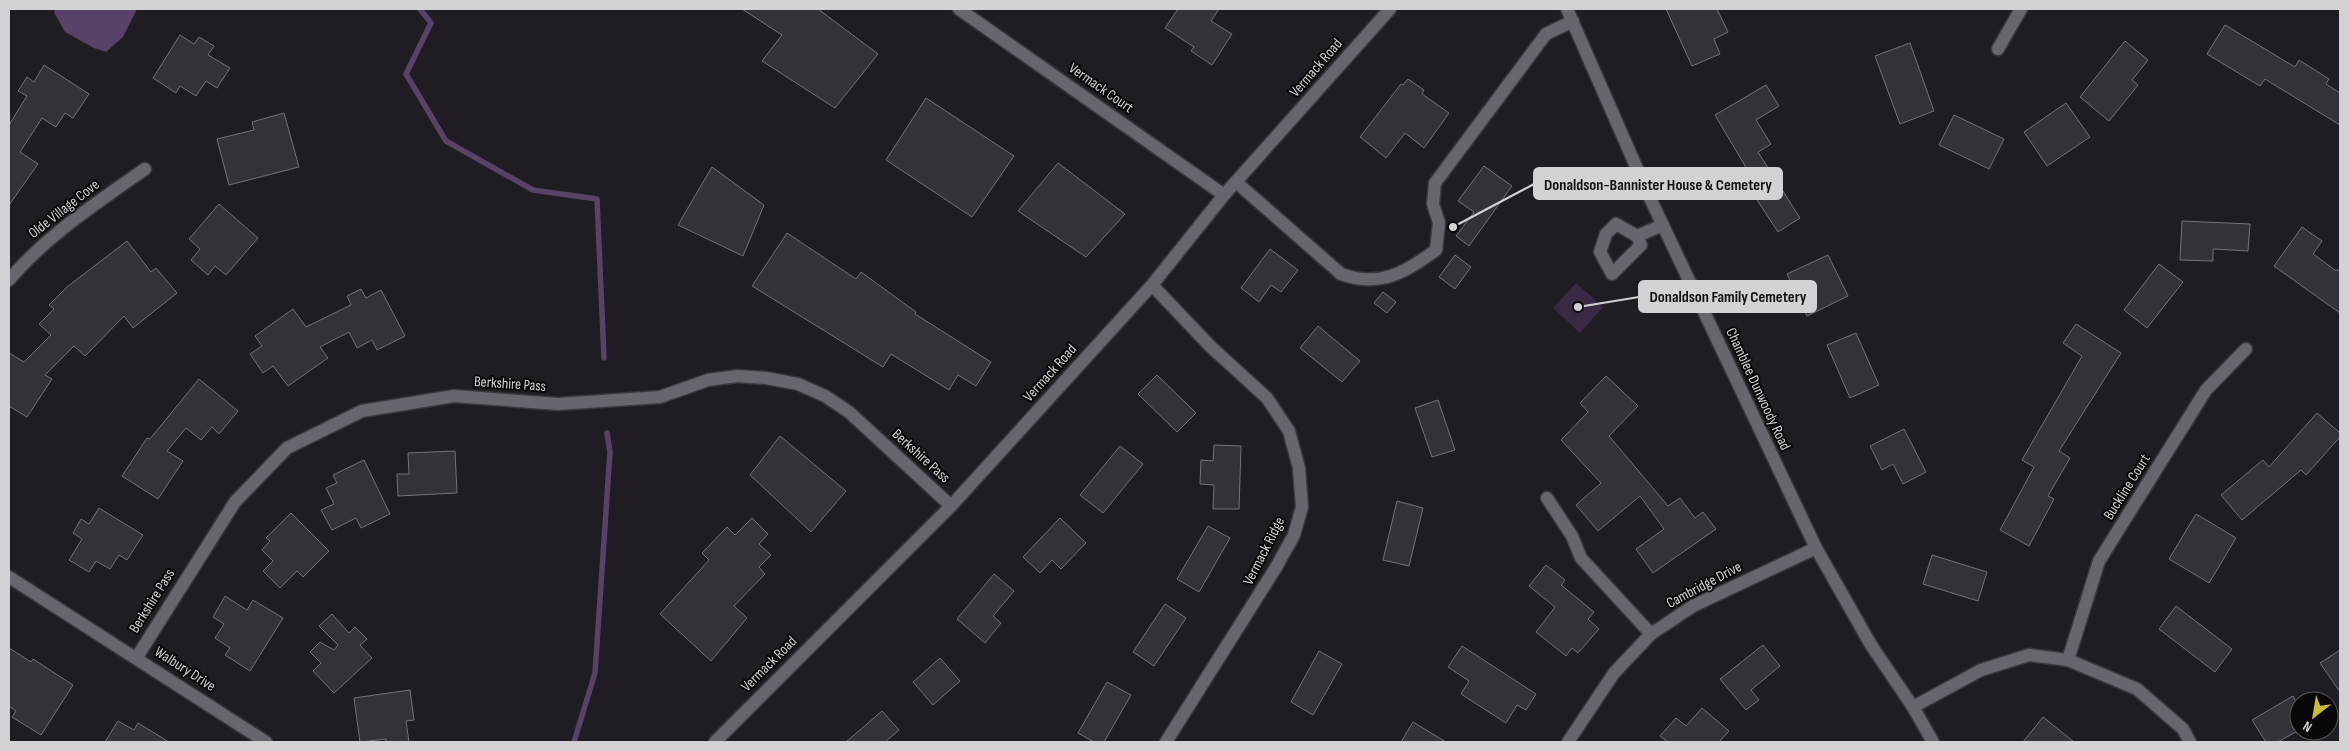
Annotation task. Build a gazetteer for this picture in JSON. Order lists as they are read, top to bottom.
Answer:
{
  "streets": {
    "street": [
      "Vermack Road",
      "Vermack Court",
      "Olde Village Cove",
      "Berkshire Pass",
      "Chamblee Dunwoody Road",
      "Buckline Court",
      "Vermack Ridge",
      "Cambridge Drive",
      "Walbury Drive"
    ]
  },
  "crossings": [
    ["Vermack Road", "Vermack Court"],
    ["Vermack Road", "Berkshire Pass"],
    ["Vermack Road", "Vermack Ridge"],
    ["Berkshire Pass", "Walbury Drive"],
    ["Chamblee Dunwoody Road", "Cambridge Drive"]
  ],
  "places": ["Donaldson-Bannister House & Cemetery", "Donaldson Family Cemetery"],
  "north": "bottom left"
}
